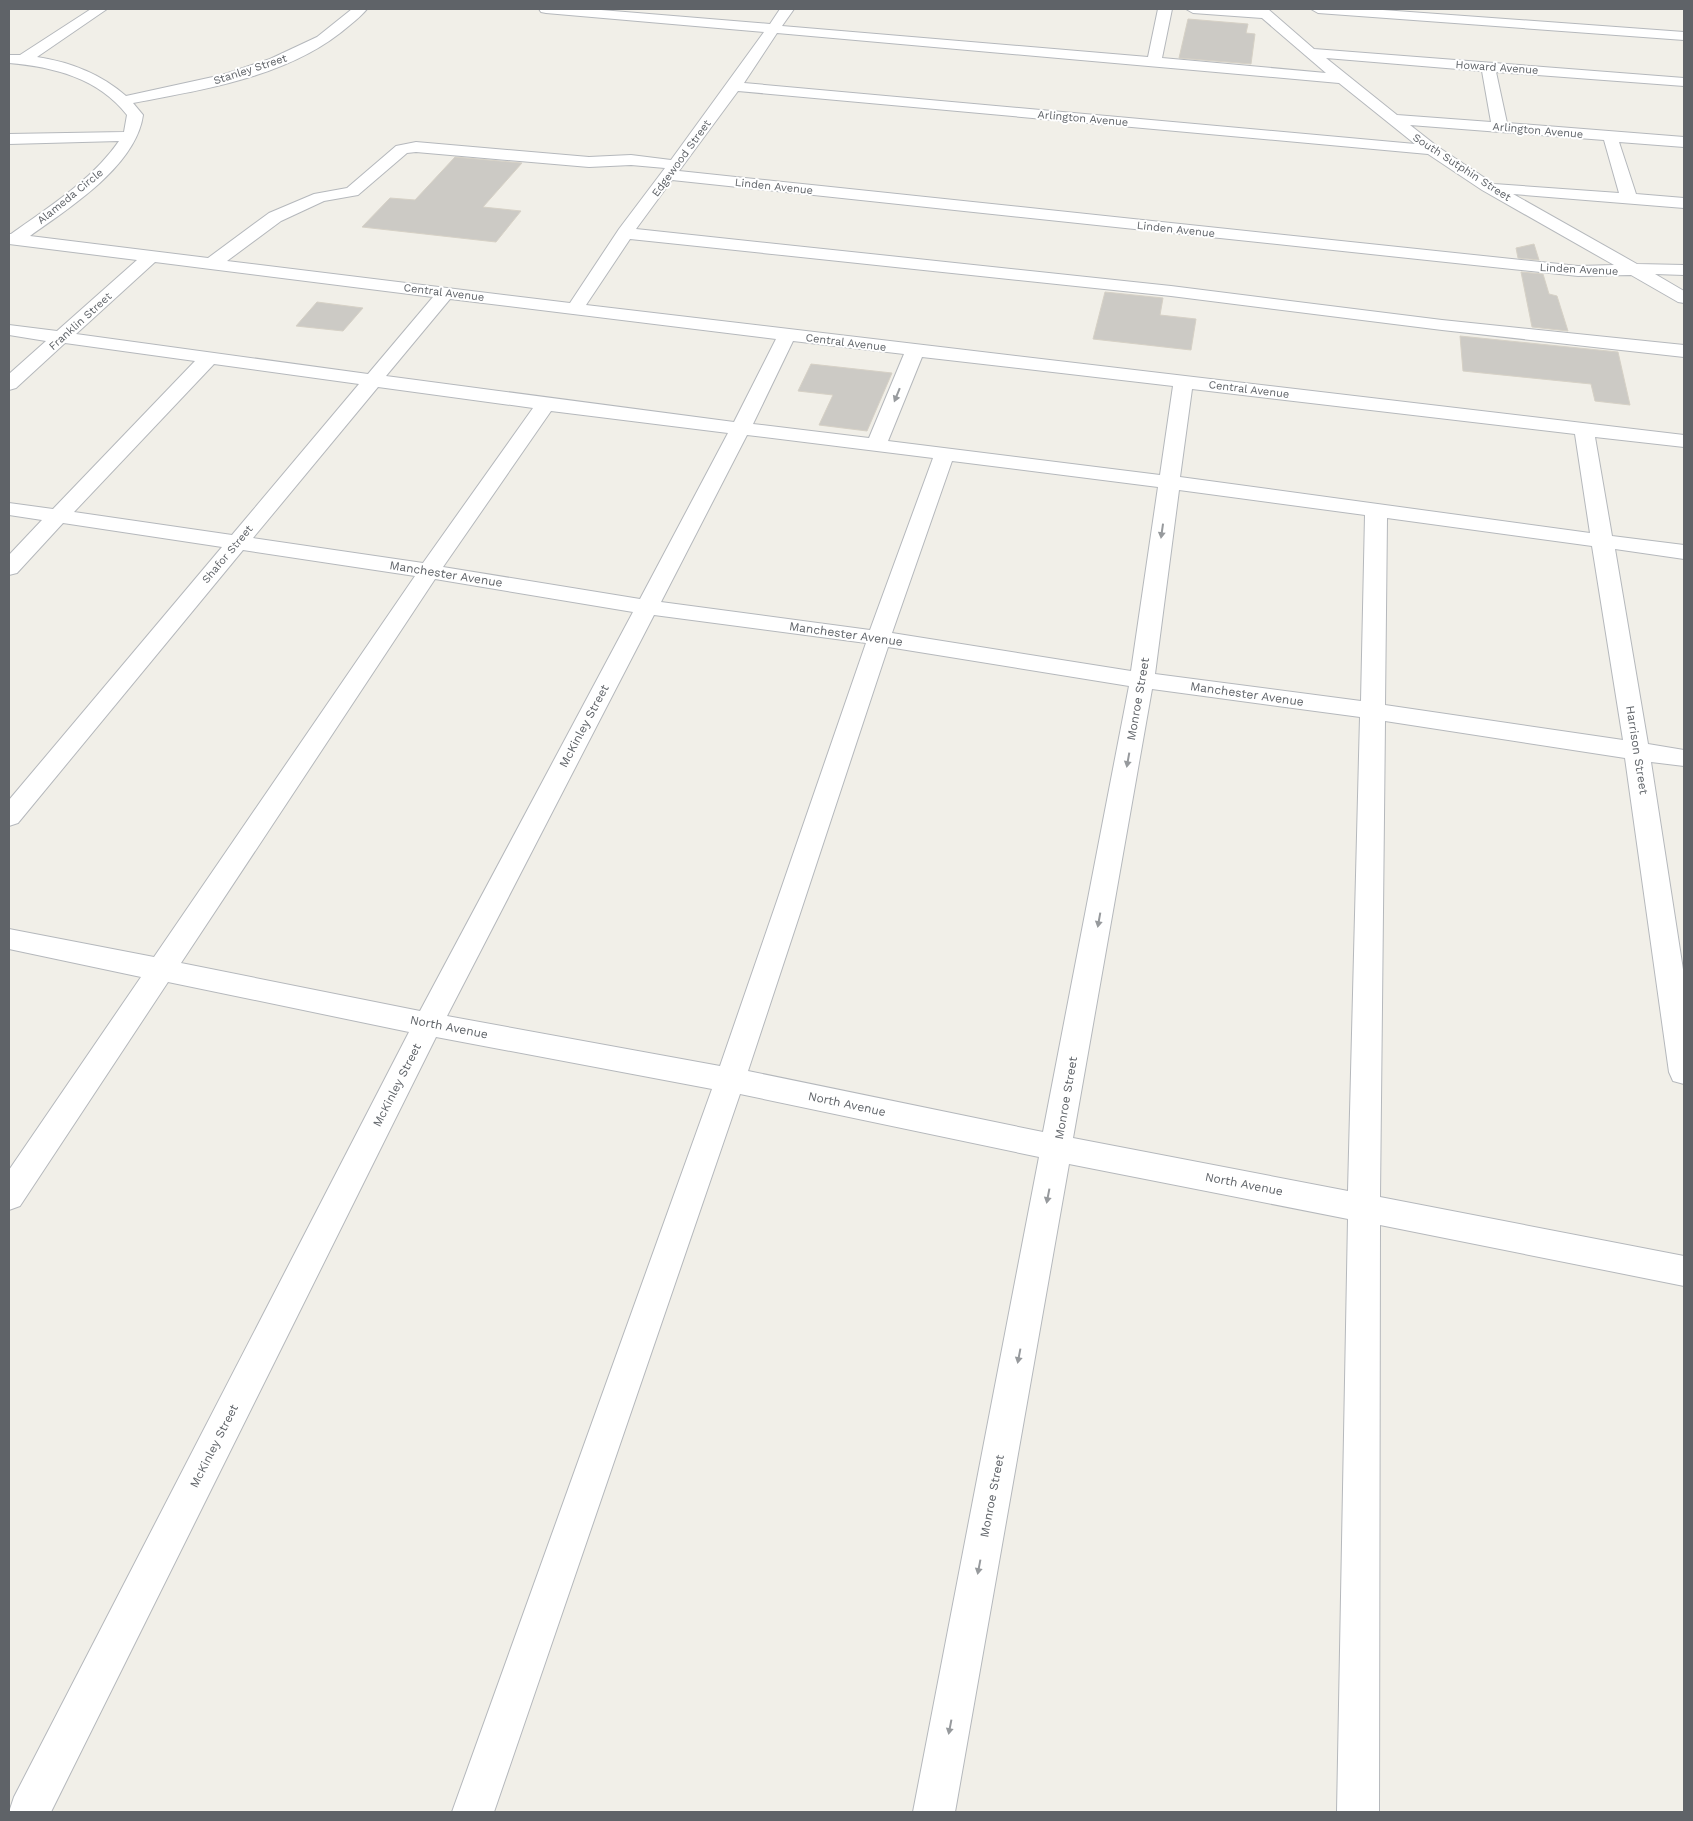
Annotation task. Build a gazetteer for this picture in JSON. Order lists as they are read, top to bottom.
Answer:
{
  "streets": {
    "street": [
      "Howard Avenue",
      "Stanley Street",
      "Arlington Avenue",
      "Edgewood Street",
      "South Sutphin Street",
      "Linden Avenue",
      "Alameda Circle",
      "Central Avenue",
      "Franklin Street",
      "Shafor Street",
      "Manchester Avenue",
      "Monroe Street",
      "McKinley Street",
      "Harrison Street",
      "North Avenue"
    ]
  },
  "crossings": [
    ["Howard Avenue", "South Sutphin Street"],
    ["Stanley Street", "Alameda Circle"],
    ["Arlington Avenue", "Edgewood Street"],
    ["Arlington Avenue", "South Sutphin Street"],
    ["Edgewood Street", "Linden Avenue"],
    ["Edgewood Street", "Central Avenue"],
    ["South Sutphin Street", "Linden Avenue"],
    ["Linden Avenue", "Central Avenue"],
    ["Alameda Circle", "Central Avenue"],
    ["Central Avenue", "Franklin Street"],
    ["Central Avenue", "Shafor Street"],
    ["Central Avenue", "Monroe Street"],
    ["Central Avenue", "McKinley Street"],
    ["Central Avenue", "Harrison Street"],
    ["Shafor Street", "Manchester Avenue"],
    ["Manchester Avenue", "Monroe Street"],
    ["Manchester Avenue", "McKinley Street"],
    ["Manchester Avenue", "Harrison Street"],
    ["Monroe Street", "North Avenue"],
    ["McKinley Street", "North Avenue"]
  ],
  "one_way": ["Monroe Street"]
}
